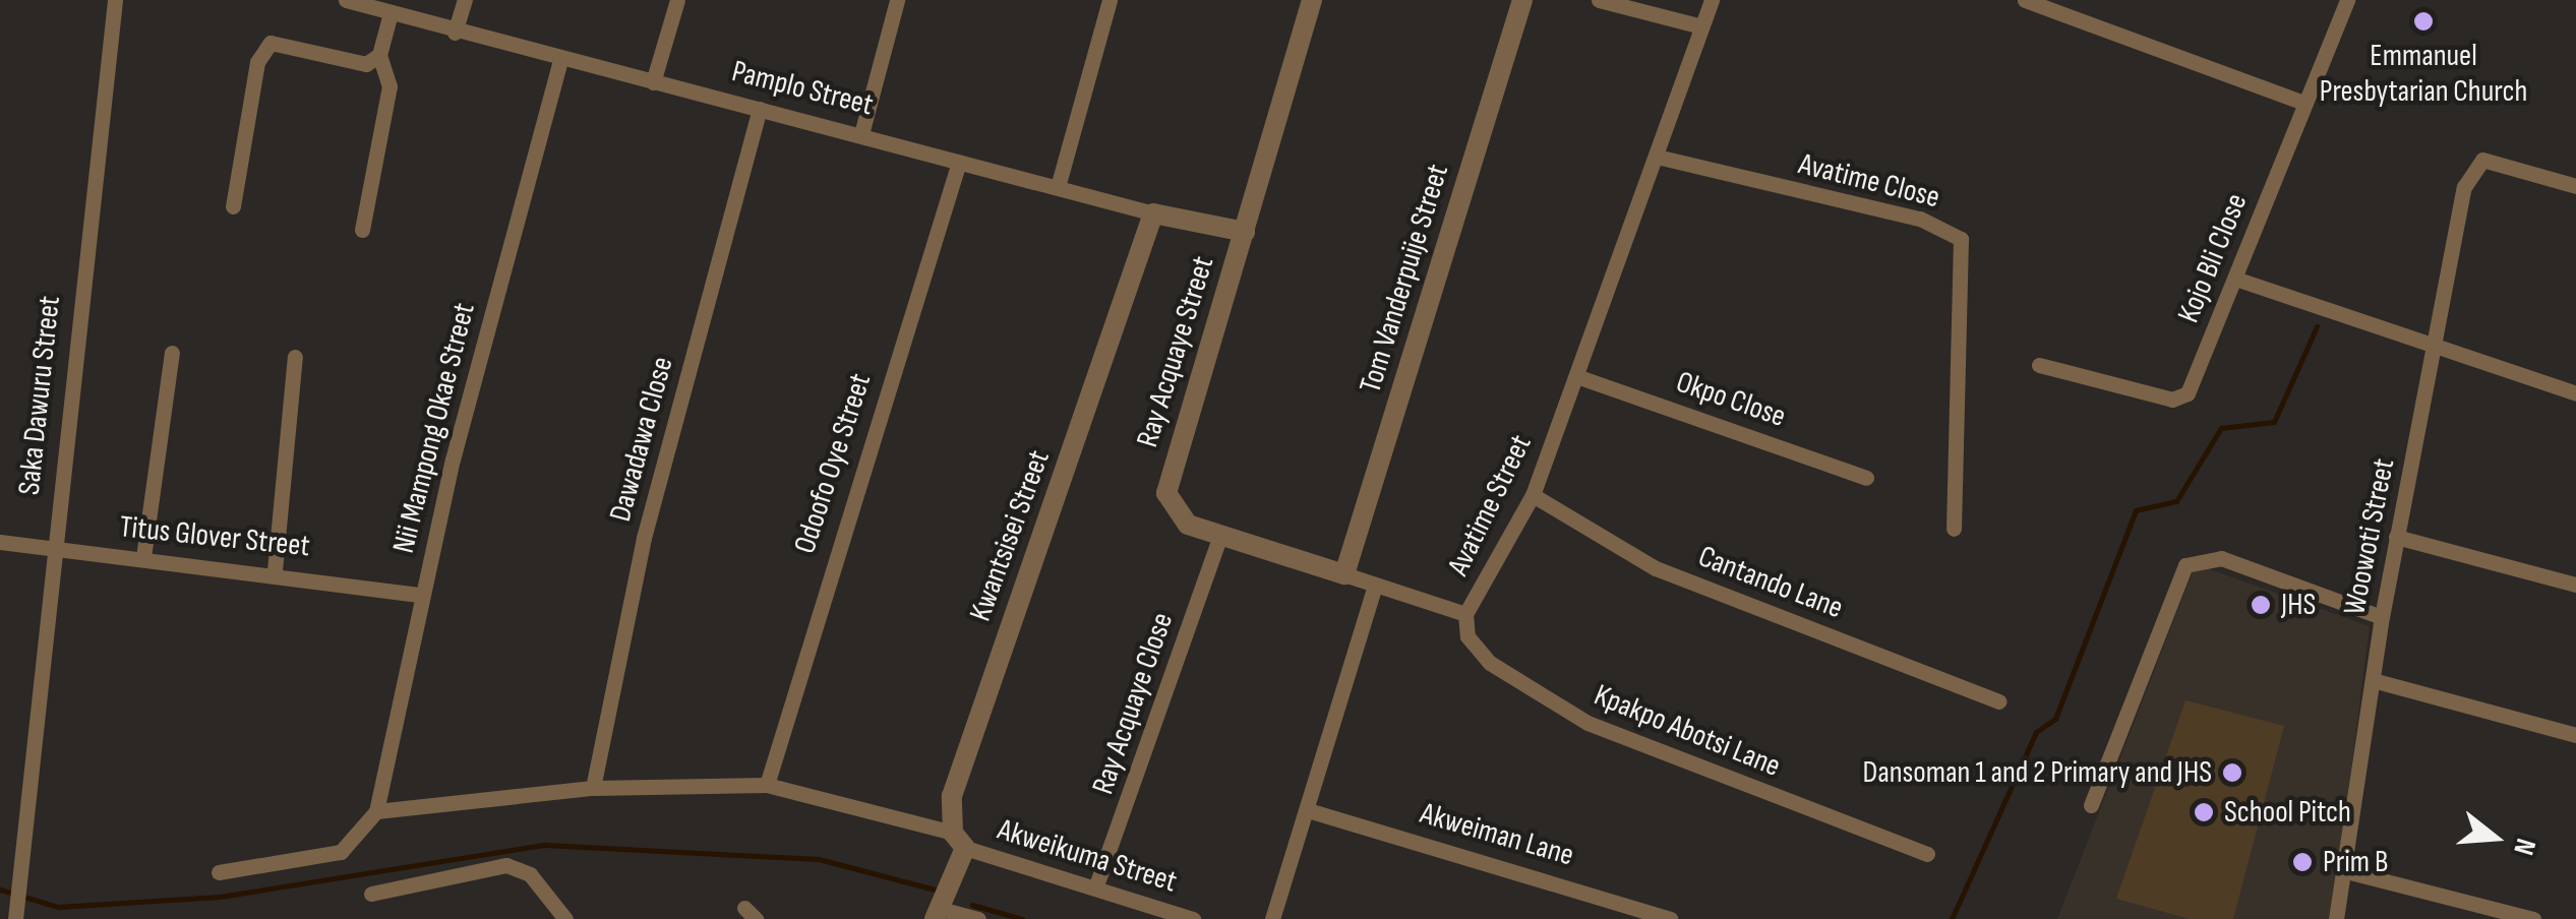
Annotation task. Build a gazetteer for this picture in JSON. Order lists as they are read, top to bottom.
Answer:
{
  "streets": {
    "street": [
      "Pamplo Street",
      "Avatime Close",
      "Kojo Bli Close",
      "Tom Vanderpuije Street",
      "Ray Acquaye Street",
      "Saka Dawuru Street",
      "Okpo Close",
      "Nii Mampong Okae Street",
      "Dawadawa Close",
      "Odoofo Oye Street",
      "Avatime Street",
      "Kwantsisei Street",
      "Titus Glover Street",
      "Woowoti Street",
      "Cantando Lane",
      "Ray Acquaye Close",
      "Kpakpo Abotsi Lane",
      "Akweiman Lane",
      "Akweikuma Street"
    ]
  },
  "crossings": [
    ["Pamplo Street", "Ray Acquaye Street"],
    ["Pamplo Street", "Nii Mampong Okae Street"],
    ["Pamplo Street", "Dawadawa Close"],
    ["Pamplo Street", "Odoofo Oye Street"],
    ["Pamplo Street", "Kwantsisei Street"],
    ["Avatime Close", "Avatime Street"],
    ["Tom Vanderpuije Street", "Ray Acquaye Street"],
    ["Ray Acquaye Street", "Avatime Street"],
    ["Ray Acquaye Street", "Ray Acquaye Close"],
    ["Saka Dawuru Street", "Titus Glover Street"],
    ["Okpo Close", "Avatime Street"],
    ["Nii Mampong Okae Street", "Titus Glover Street"],
    ["Nii Mampong Okae Street", "Akweikuma Street"],
    ["Dawadawa Close", "Akweikuma Street"],
    ["Odoofo Oye Street", "Akweikuma Street"],
    ["Avatime Street", "Cantando Lane"],
    ["Avatime Street", "Kpakpo Abotsi Lane"],
    ["Kwantsisei Street", "Akweikuma Street"],
    ["Ray Acquaye Close", "Akweikuma Street"]
  ],
  "places": [
    "Emmanuel Presbytarian Church",
    "JHS",
    "Dansoman 1 and 2 Primary and JHS",
    "School Pitch",
    "Prim B"
  ],
  "north": "right"
}
